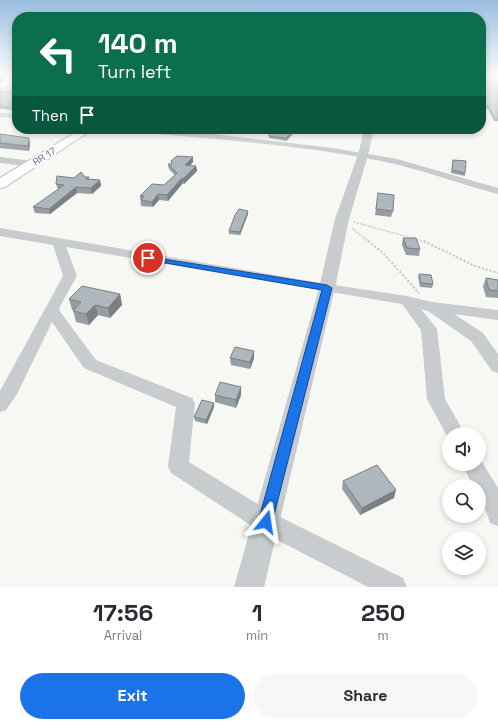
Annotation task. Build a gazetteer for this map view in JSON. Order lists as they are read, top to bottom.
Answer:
{
  "streets": {
    "main road": ["RR 17"]
  },
  "page": {
    "turn": ["140 m", "Turn left"],
    "then": "Then",
    "eta": [
      "17:56",
      "Arrival",
      "1",
      "min",
      "250",
      "m"
    ],
    "buttons": ["Exit", "Share"]
  }
}
